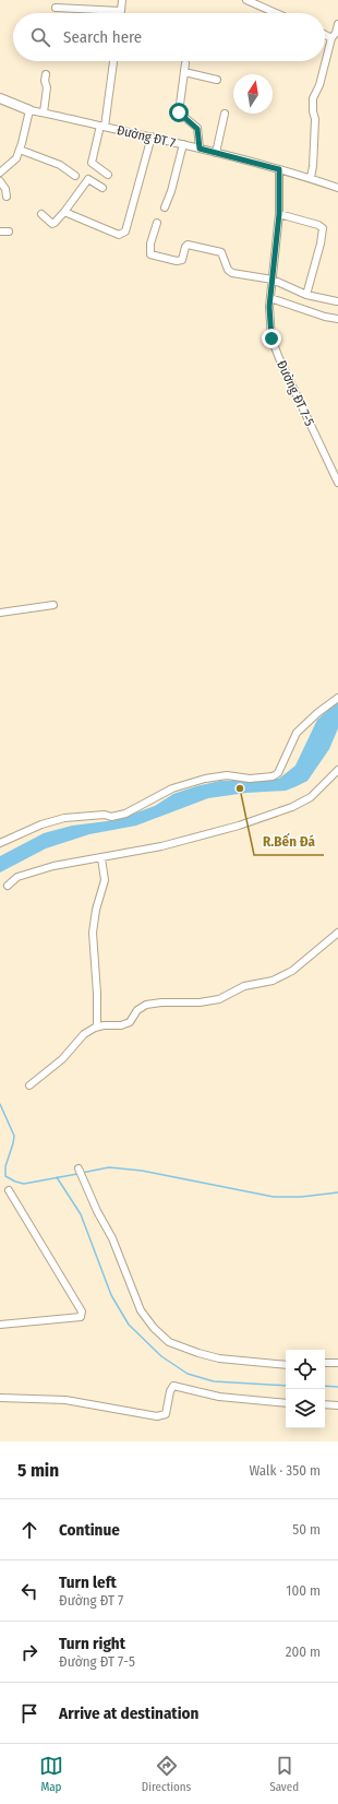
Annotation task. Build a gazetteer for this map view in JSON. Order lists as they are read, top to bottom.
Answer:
{
  "streets": {
    "street": ["Đường ĐT 7", "Đường ĐT 7-5"]
  },
  "crossings": [
    ["Đường ĐT 7", "Đường ĐT 7-5"]
  ],
  "places": ["R.Bến Đá"],
  "north": "top",
  "page": {
    "search": "Search here",
    "heading": ["5 min", "Walk · 350 m"],
    "list": [
      ["Continue", "50 m"],
      ["Turn left", "Đường ĐT 7", "100 m"],
      ["Turn right", "Đường ĐT 7-5", "200 m"],
      "Arrive at destination"
    ],
    "nav": ["Map", "Directions", "Saved"]
  }
}
